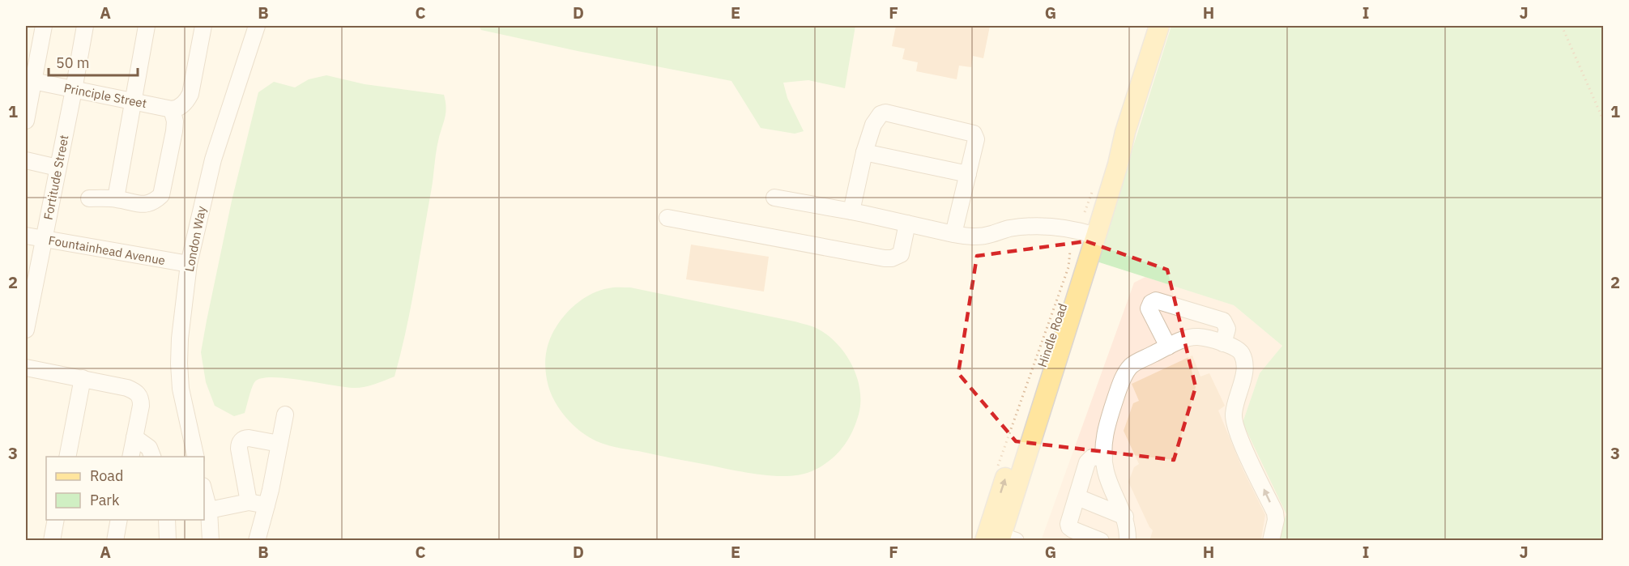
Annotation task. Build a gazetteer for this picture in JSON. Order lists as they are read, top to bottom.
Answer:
{
  "streets": {
    "main road": ["Hindle Road"],
    "street": [
      "Principle Street",
      "Fortitude Street",
      "London Way",
      "Fountainhead Avenue"
    ]
  },
  "crossings": [
    ["Principle Street", "Fortitude Street"],
    ["Fortitude Street", "Fountainhead Avenue"],
    ["London Way", "Fountainhead Avenue"]
  ],
  "legend": ["Road", "Park"],
  "scale_bar": "50 m",
  "grid": {
    "columns": [
      "A",
      "B",
      "C",
      "D",
      "E",
      "F",
      "G",
      "H",
      "I",
      "J"
    ],
    "rows": ["1", "2", "3"]
  }
}
